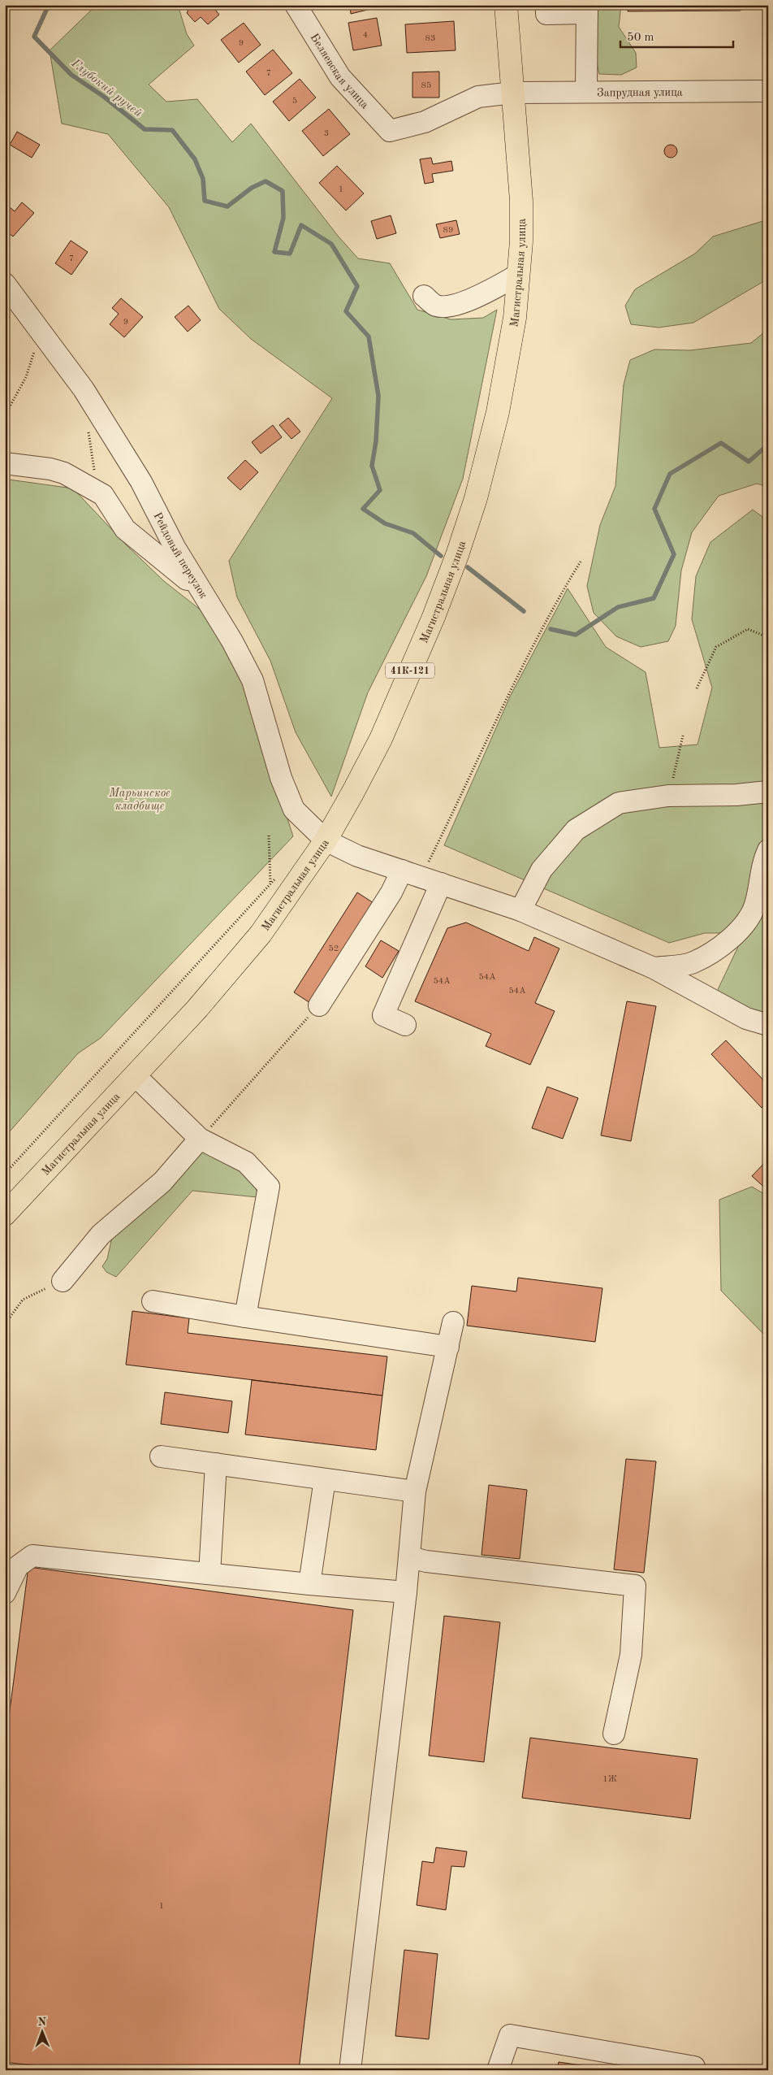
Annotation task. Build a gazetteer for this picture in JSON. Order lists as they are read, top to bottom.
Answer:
{
  "streets": {
    "main road": ["Магистральная улица", "41К-121"],
    "street": ["Беляевская улица", "Запрудная улица", "Рейдовый переулок"]
  },
  "crossings": [
    ["Беляевская улица", "Запрудная улица"],
    ["Запрудная улица", "Магистральная улица"],
    ["Магистральная улица", "Рейдовый переулок"]
  ],
  "water": ["Глубокий ручей"],
  "parks": ["Марьинское кладбище"],
  "house_numbers": [
    "4",
    "83",
    "9",
    "7",
    "85",
    "5",
    "3",
    "1",
    "89",
    "7",
    "9",
    "52",
    "54А",
    "54А",
    "54А",
    "1Ж",
    "1"
  ],
  "scale_bar": "50 m",
  "north": "top"
}
